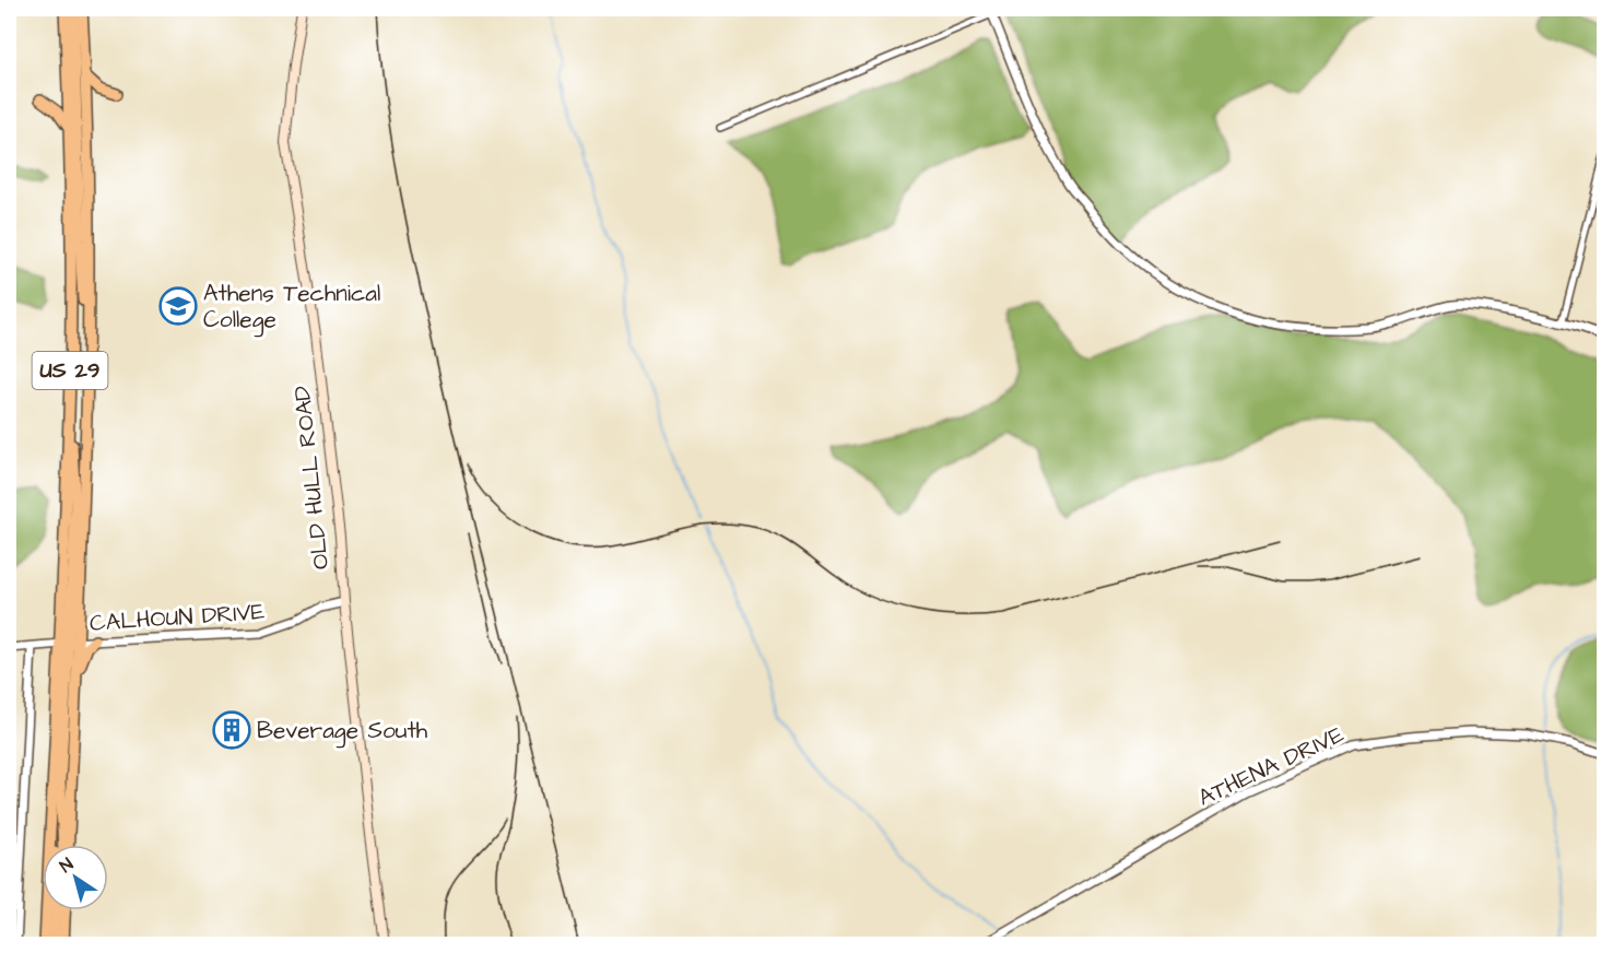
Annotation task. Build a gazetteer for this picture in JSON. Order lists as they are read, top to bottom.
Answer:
{
  "streets": {
    "highway": ["US 29"],
    "main road": ["OLD HULL ROAD"],
    "street": ["CALHOUN DRIVE", "ATHENA DRIVE"]
  },
  "crossings": [
    ["US 29", "CALHOUN DRIVE"],
    ["OLD HULL ROAD", "CALHOUN DRIVE"]
  ],
  "places": {
    "school or university": ["Athens Technical College"],
    "building": ["Beverage South"]
  },
  "north": "top left"
}
